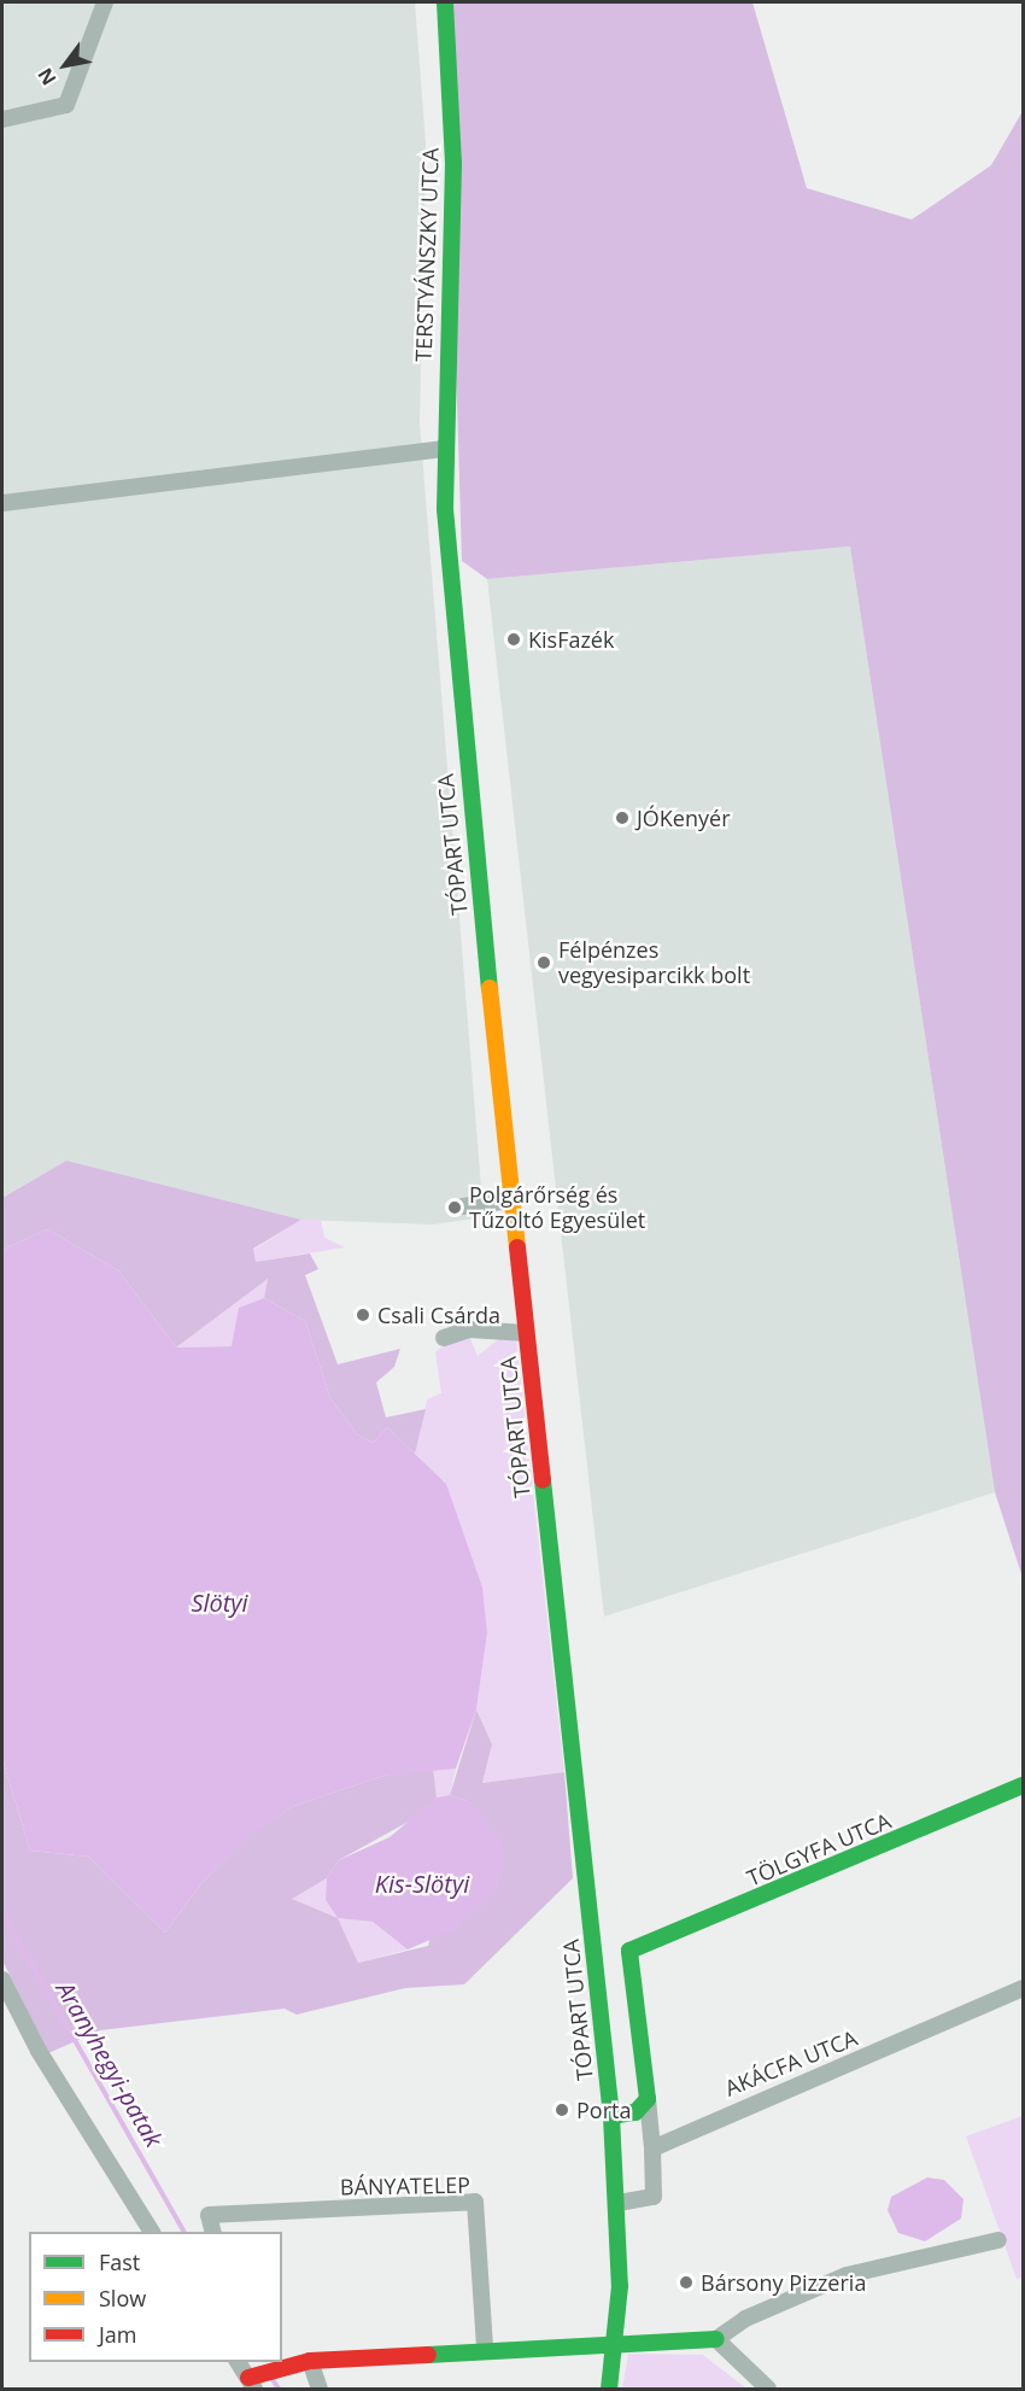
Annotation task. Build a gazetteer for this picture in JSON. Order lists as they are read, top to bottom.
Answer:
{
  "streets": {
    "main road": ["TERSTYÁNSZKY UTCA", "TÓPART UTCA", "TÖLGYFA UTCA"],
    "street": ["AKÁCFA UTCA", "BÁNYATELEP"]
  },
  "crossings": [
    ["TERSTYÁNSZKY UTCA", "TÓPART UTCA"]
  ],
  "water": ["Slötyi", "Kis-Slötyi", "Aranyhegyi-patak"],
  "places": [
    "KisFazék",
    "JÓKenyér",
    "Félpénzes vegyesiparcikk bolt",
    "Polgárőrség és Tűzoltó Egyesület",
    "Csali Csárda",
    "Porta",
    "Bársony Pizzeria"
  ],
  "legend": ["Fast", "Slow", "Jam"],
  "north": "bottom left"
}
